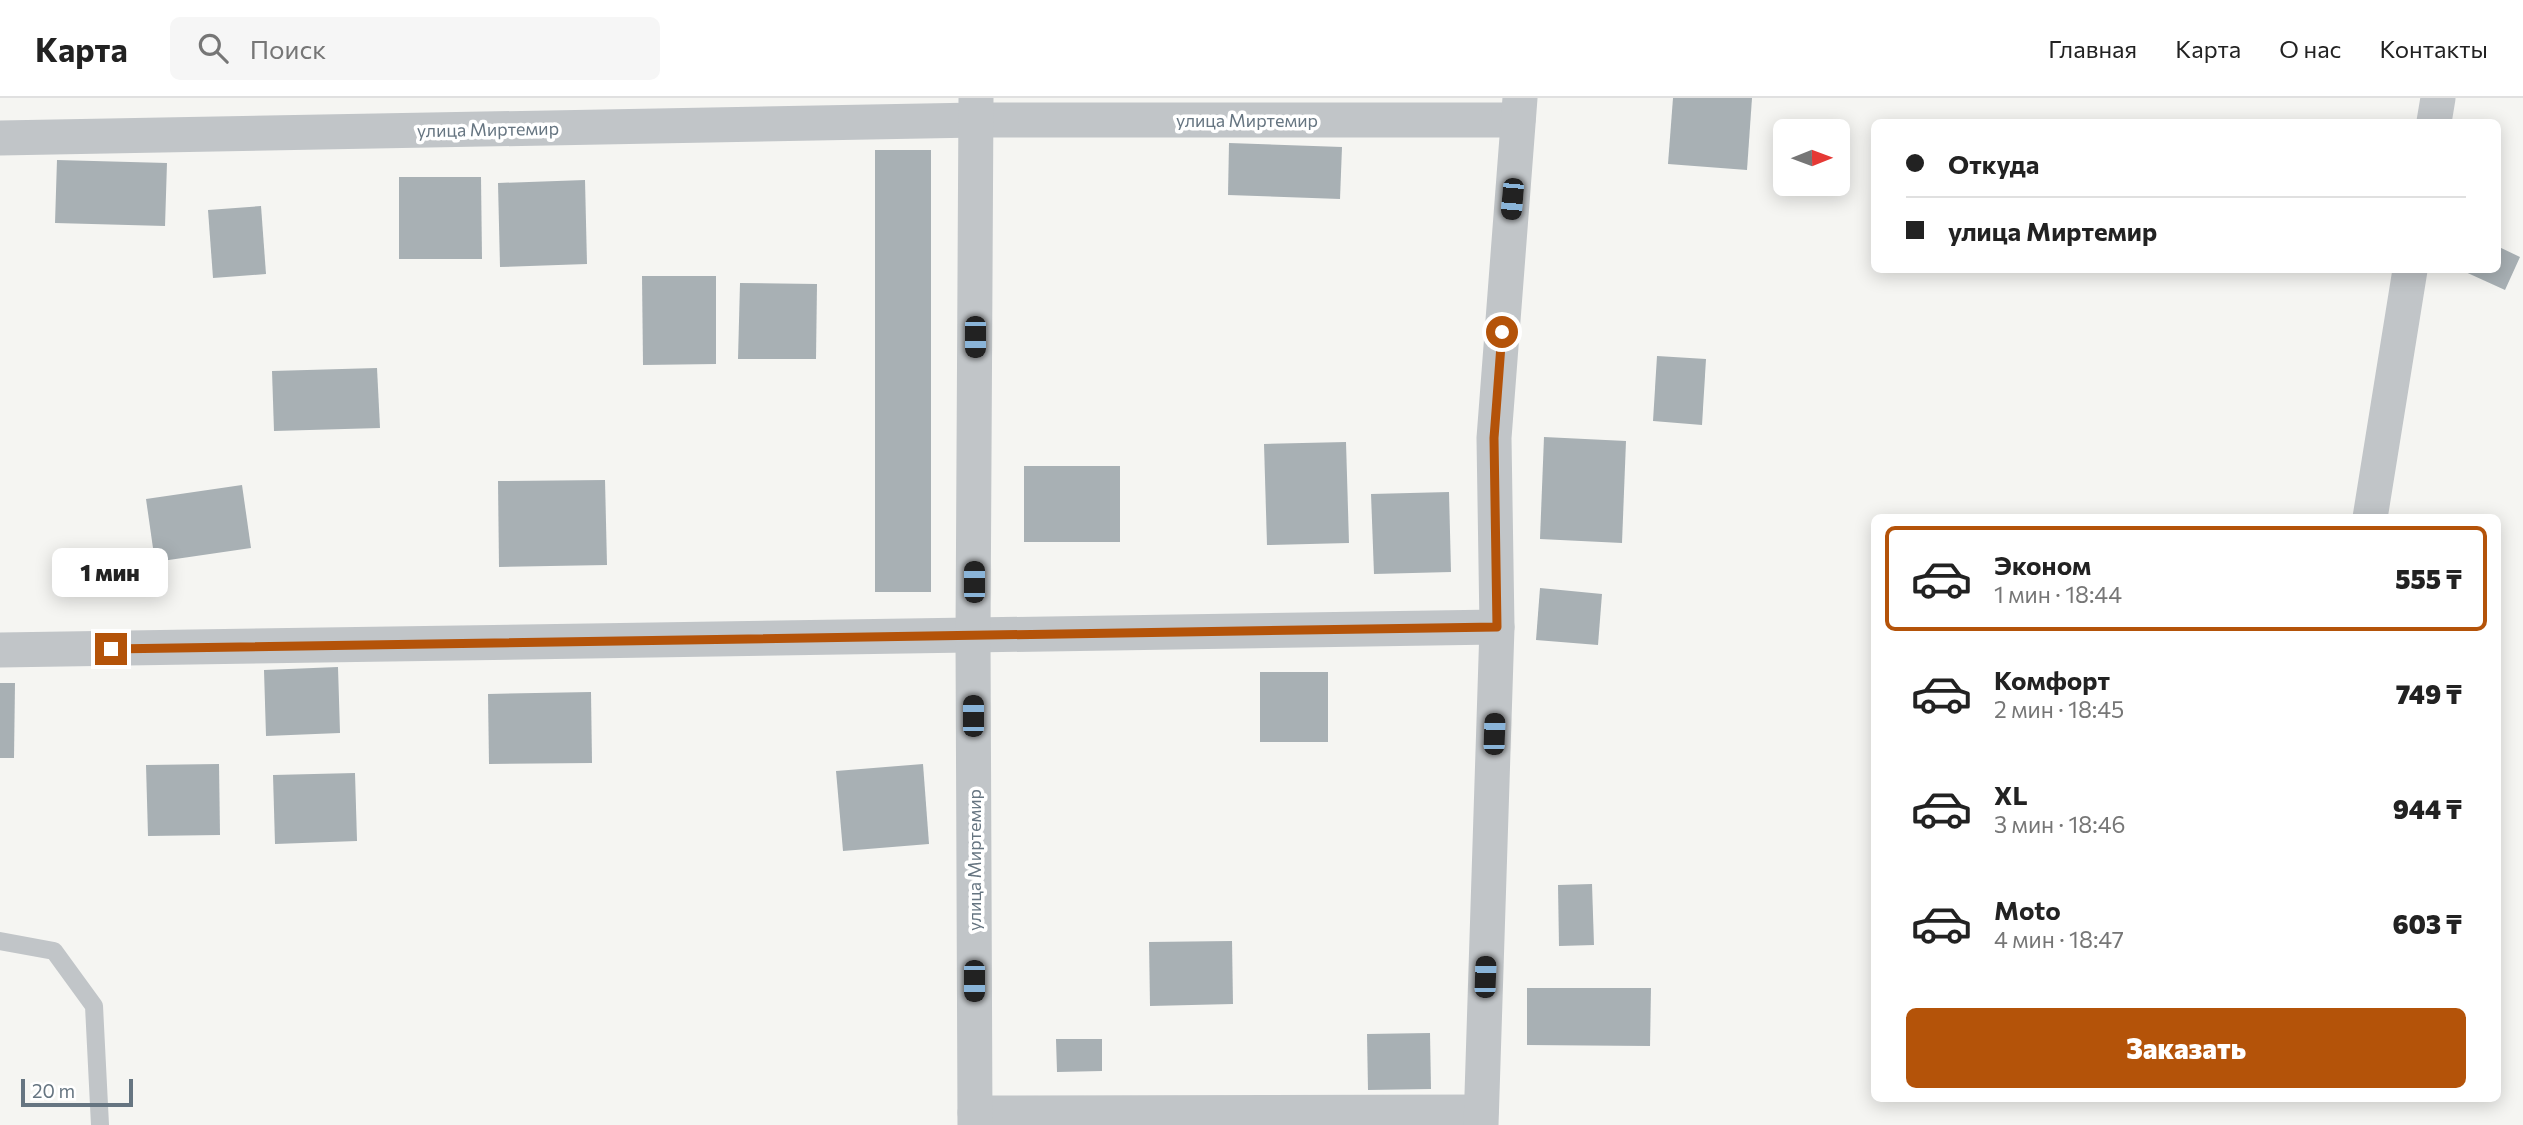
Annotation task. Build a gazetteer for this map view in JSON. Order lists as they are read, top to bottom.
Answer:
{
  "streets": {
    "street": ["улица Миртемир"]
  },
  "scale_bar": "20 m",
  "north": "right",
  "page": {
    "header": "Карта",
    "search": "Поиск",
    "nav": [
      "Главная",
      "Карта",
      "О нас",
      "Контакты"
    ],
    "banner": ["Откуда", "улица Миртемир"],
    "list": [
      {
        "name": "Эконом",
        "note": "1 мин · 18:44",
        "value": "555 ₸"
      },
      {
        "name": "Комфорт",
        "note": "2 мин · 18:45",
        "value": "749 ₸"
      },
      {
        "name": "XL",
        "note": "3 мин · 18:46",
        "value": "944 ₸"
      },
      {
        "name": "Moto",
        "note": "4 мин · 18:47",
        "value": "603 ₸"
      }
    ],
    "bubble": "1 мин",
    "buttons": "Заказать",
    "scale": "20 m"
  }
}
